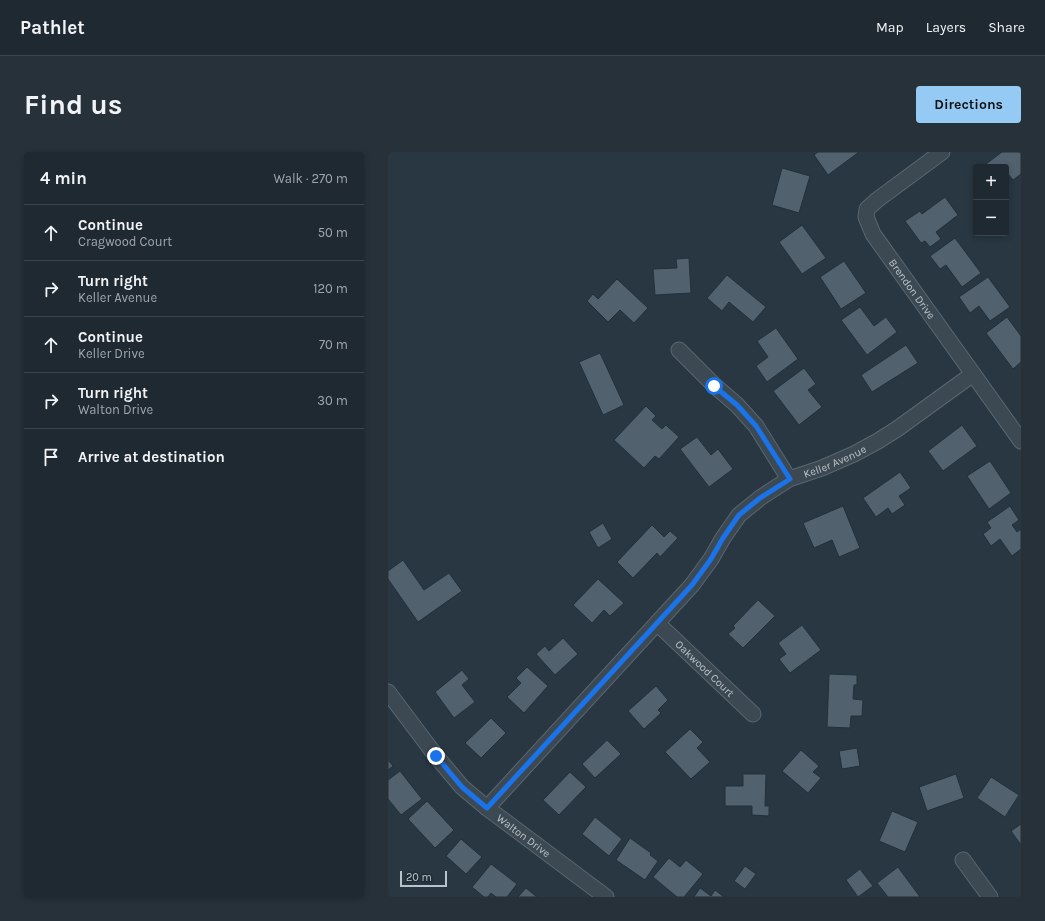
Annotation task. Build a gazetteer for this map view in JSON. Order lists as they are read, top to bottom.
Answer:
{
  "streets": {
    "street": [
      "Brendon Drive",
      "Keller Avenue",
      "Oakwood Court",
      "Walton Drive"
    ]
  },
  "crossings": [
    ["Brendon Drive", "Keller Avenue"],
    ["Keller Avenue", "Oakwood Court"],
    ["Keller Avenue", "Walton Drive"]
  ],
  "scale_bar": "20 m",
  "page": {
    "header": "Pathlet",
    "nav": ["Map", "Layers", "Share"],
    "buttons": "Directions",
    "title": "Find us",
    "heading": ["4 min", "Walk · 270 m"],
    "map_buttons": ["+", "−"],
    "list": [
      ["Continue", "Cragwood Court", "50 m"],
      ["Turn right", "Keller Avenue", "120 m"],
      ["Continue", "Keller Drive", "70 m"],
      ["Turn right", "Walton Drive", "30 m"],
      "Arrive at destination"
    ],
    "scale": "20 m"
  }
}
